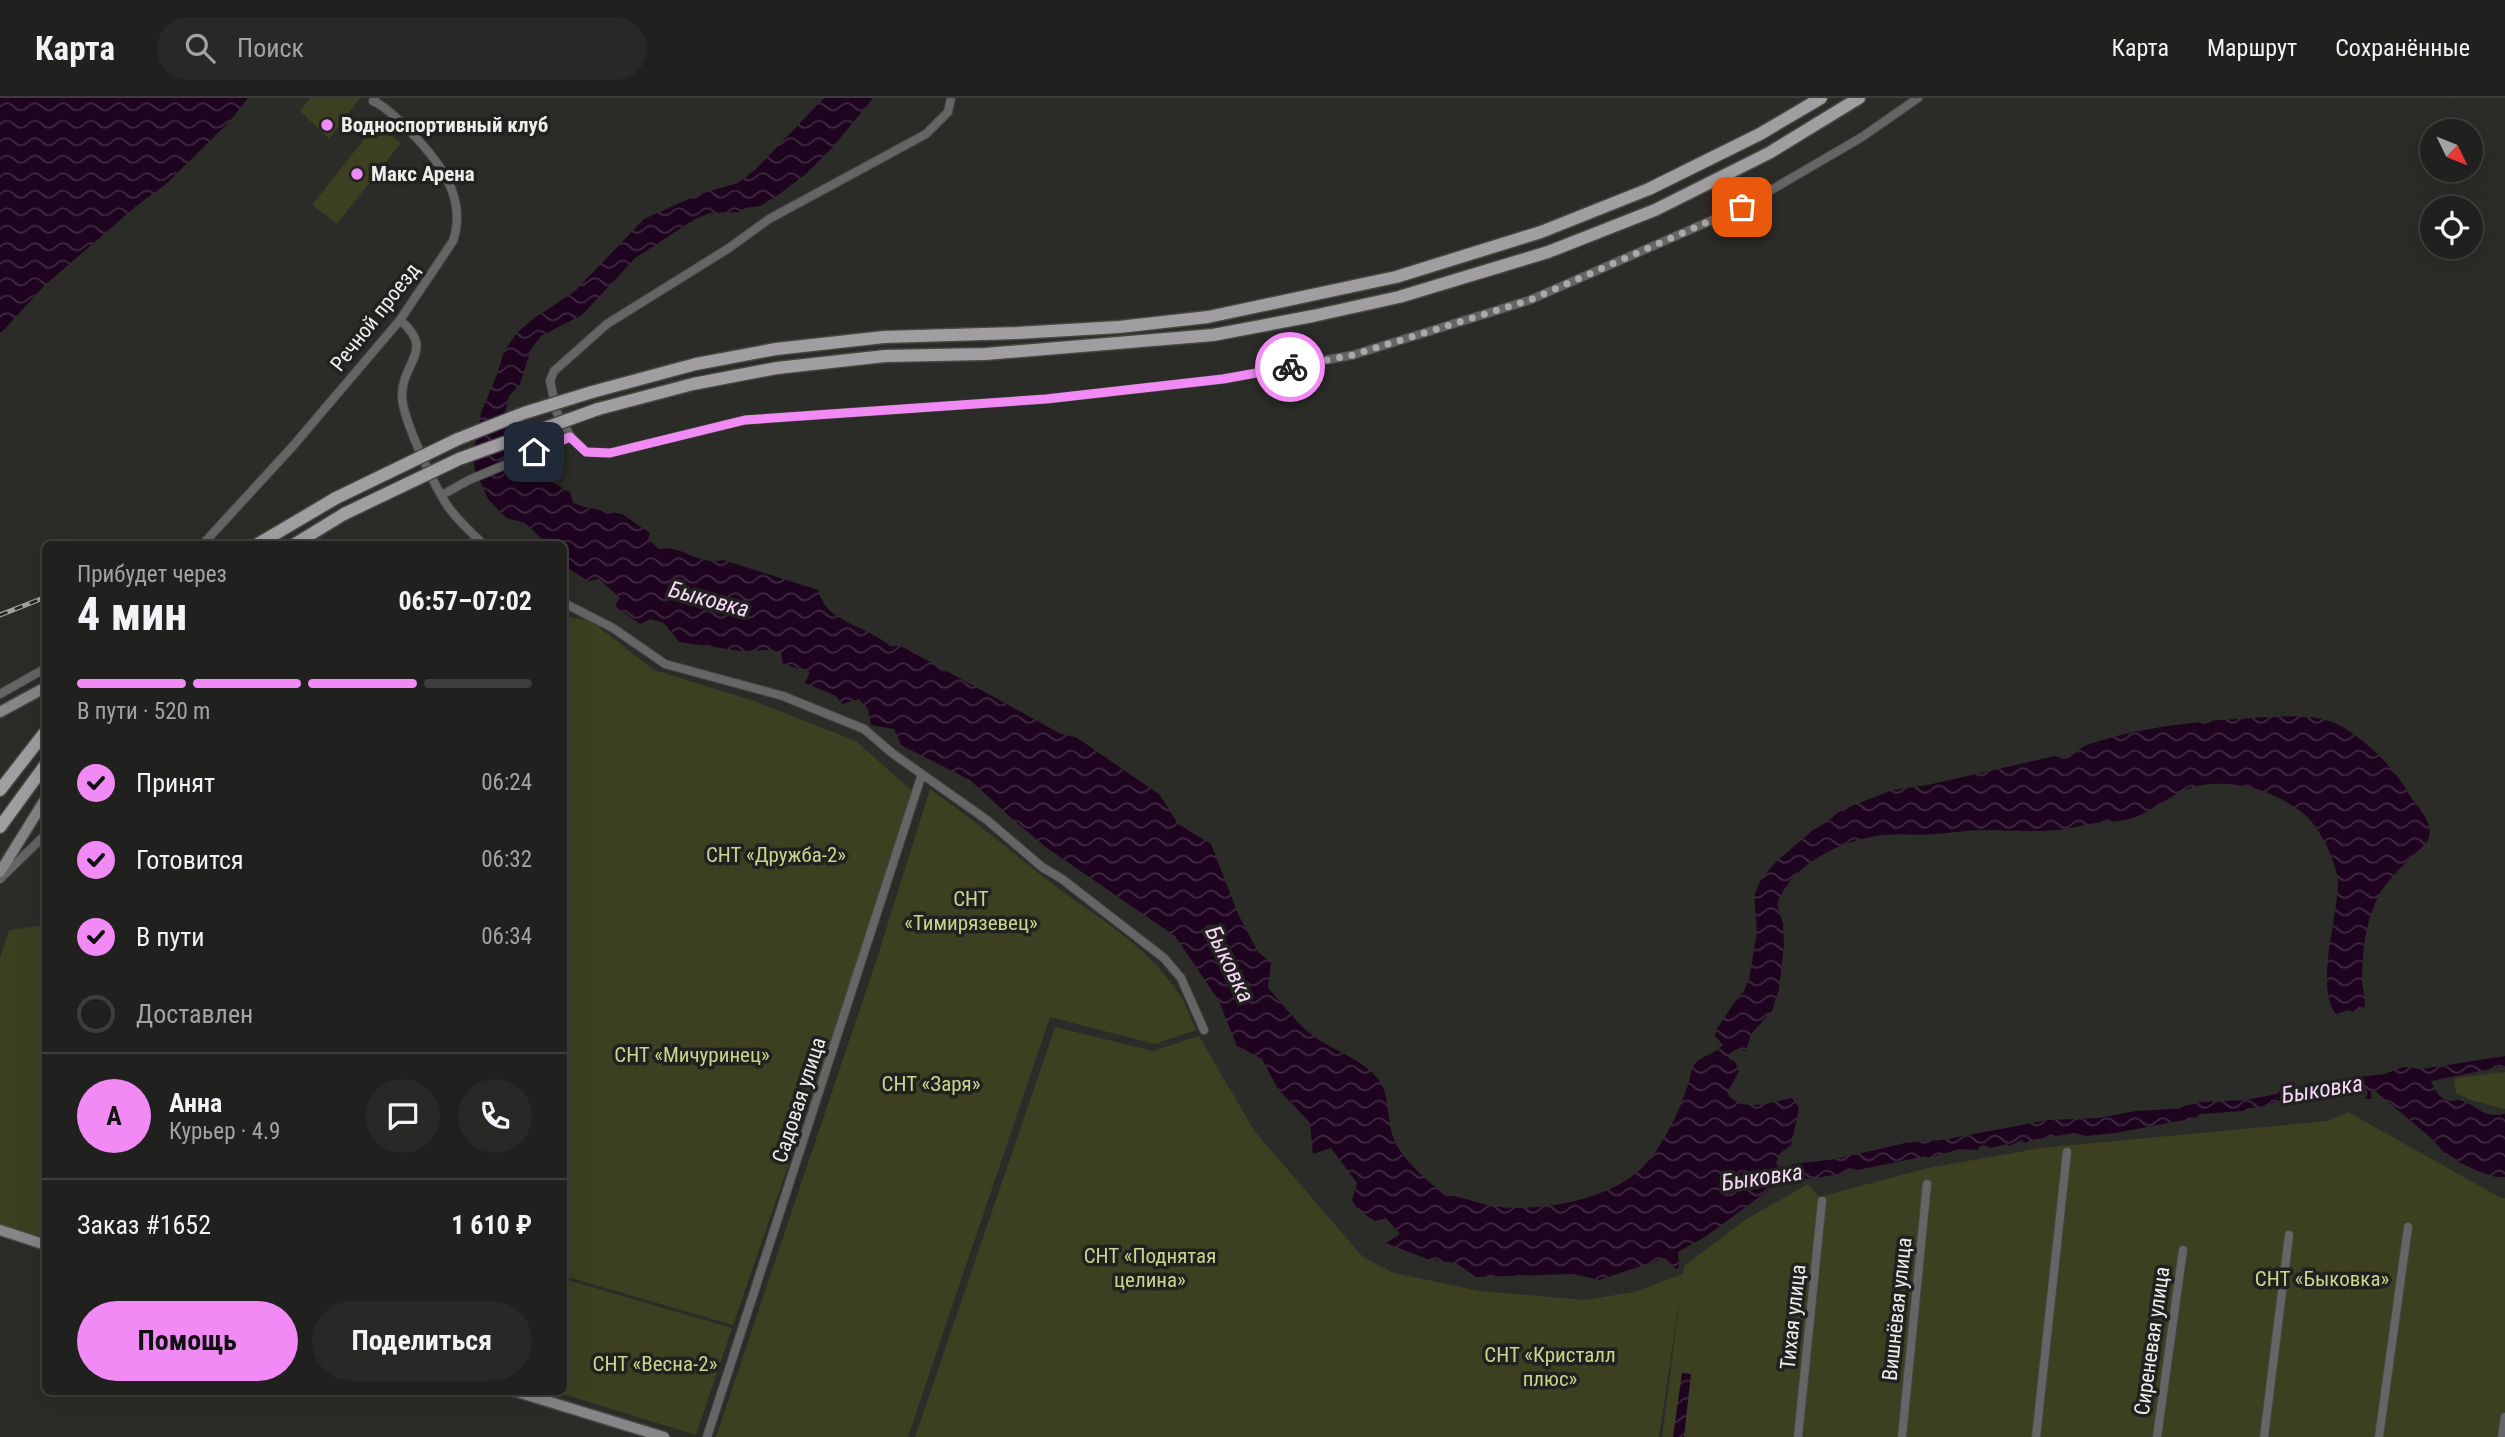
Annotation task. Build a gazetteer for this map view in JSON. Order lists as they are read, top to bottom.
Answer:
{
  "streets": {
    "street": [
      "Речной проезд",
      "Садовая улица",
      "Вишнёвая улица",
      "Тихая улица",
      "Сиреневая улица"
    ]
  },
  "water": ["Быковка"],
  "parks": [
    "СНТ «Дружба-2»",
    "СНТ «Тимирязевец»",
    "СНТ «Мичуринец»",
    "СНТ «Заря»",
    "СНТ «Поднятая целина»",
    "СНТ «Быковка»",
    "СНТ «Кристалл плюс»",
    "СНТ «Весна-2»"
  ],
  "places": ["Водноспортивный клуб", "Макс Арена"],
  "north": "bottom right",
  "page": {
    "header": "Карта",
    "search": "Поиск",
    "nav": ["Карта", "Маршрут", "Сохранённые"],
    "heading": ["4 мин", "Прибудет через", "06:57–07:02"],
    "panel": [
      "Анна",
      "Курьер · 4.9",
      "Заказ #1652",
      "1 610 ₽"
    ],
    "bar": "В пути · 520 m",
    "list": [
      ["Принят", "06:24"],
      ["Готовится", "06:32"],
      ["В пути", "06:34"],
      "Доставлен"
    ],
    "round": "А",
    "buttons": ["Помощь", "Поделиться"]
  }
}
